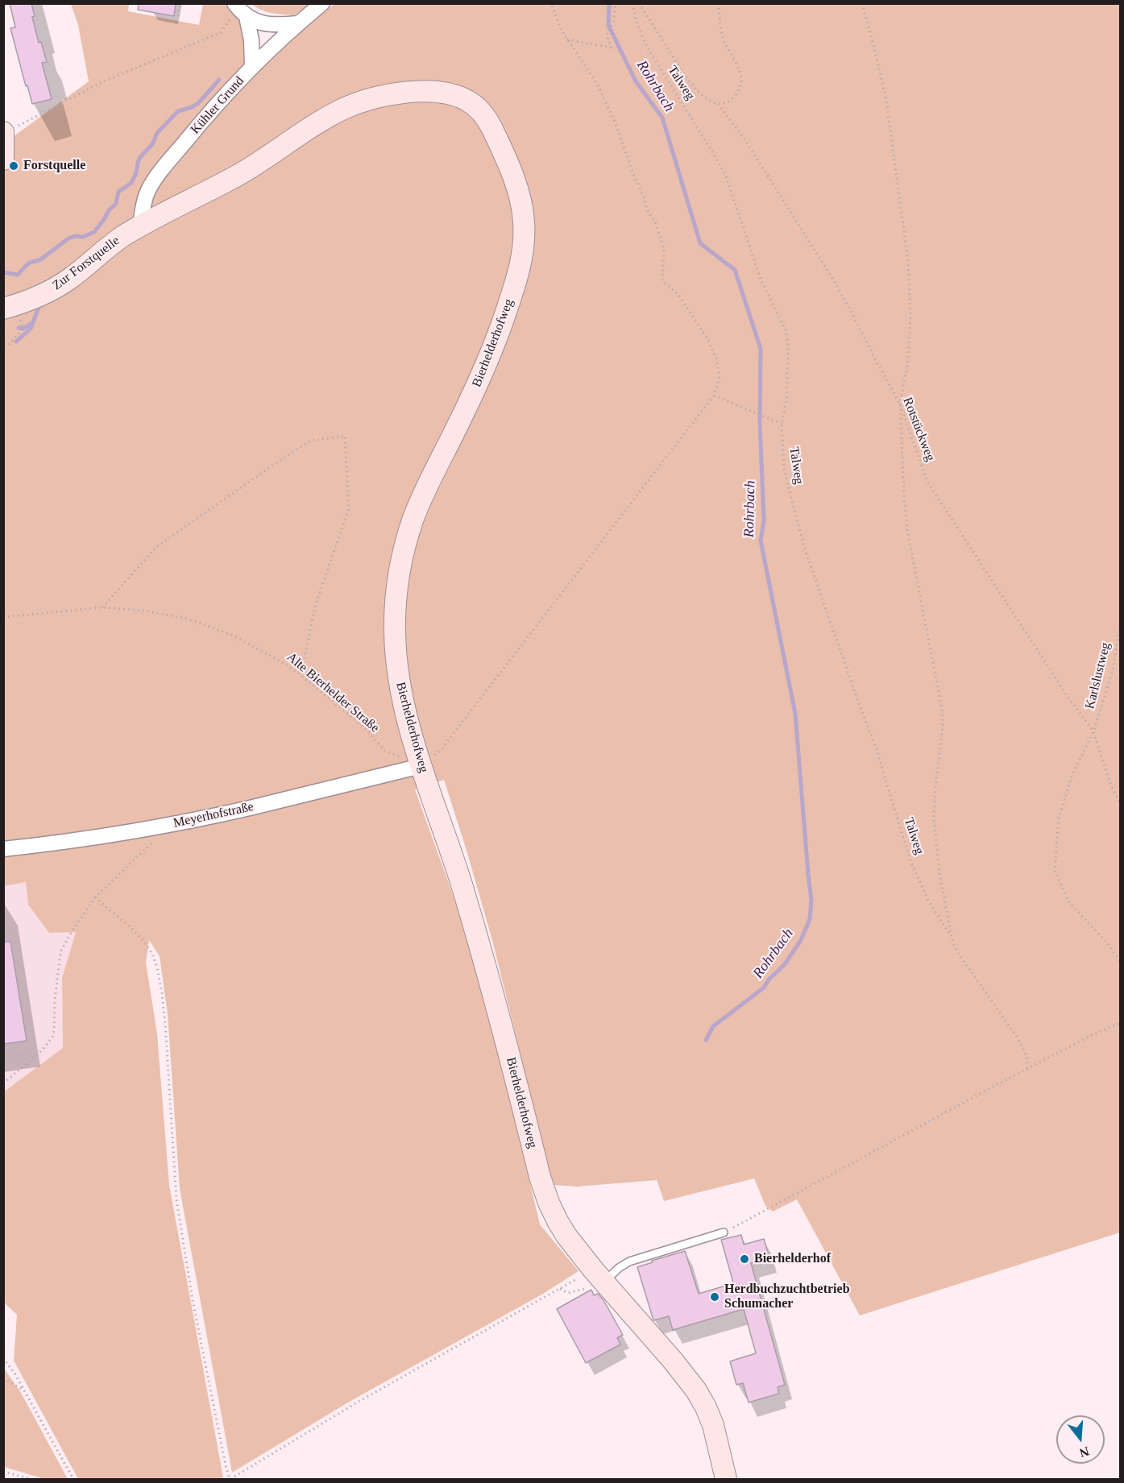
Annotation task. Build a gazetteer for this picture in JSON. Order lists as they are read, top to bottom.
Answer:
{
  "streets": {
    "street": [
      "Kühler Grund",
      "Zur Forstquelle",
      "Bierhelderhofweg",
      "Meyerhofstraße"
    ],
    "path": [
      "Talweg",
      "Rotstückweg",
      "Karlslustweg",
      "Alte Bierhelder Straße"
    ]
  },
  "crossings": [
    ["Kühler Grund", "Zur Forstquelle"],
    ["Kühler Grund", "Bierhelderhofweg"],
    ["Zur Forstquelle", "Bierhelderhofweg"],
    ["Bierhelderhofweg", "Alte Bierhelder Straße"],
    ["Bierhelderhofweg", "Meyerhofstraße"],
    ["Rotstückweg", "Karlslustweg"],
    ["Alte Bierhelder Straße", "Meyerhofstraße"]
  ],
  "water": ["Rohrbach"],
  "places": ["Forstquelle", "Bierhelderhof", "Herdbuchzuchtbetrieb Schumacher"],
  "north": "bottom"
}
